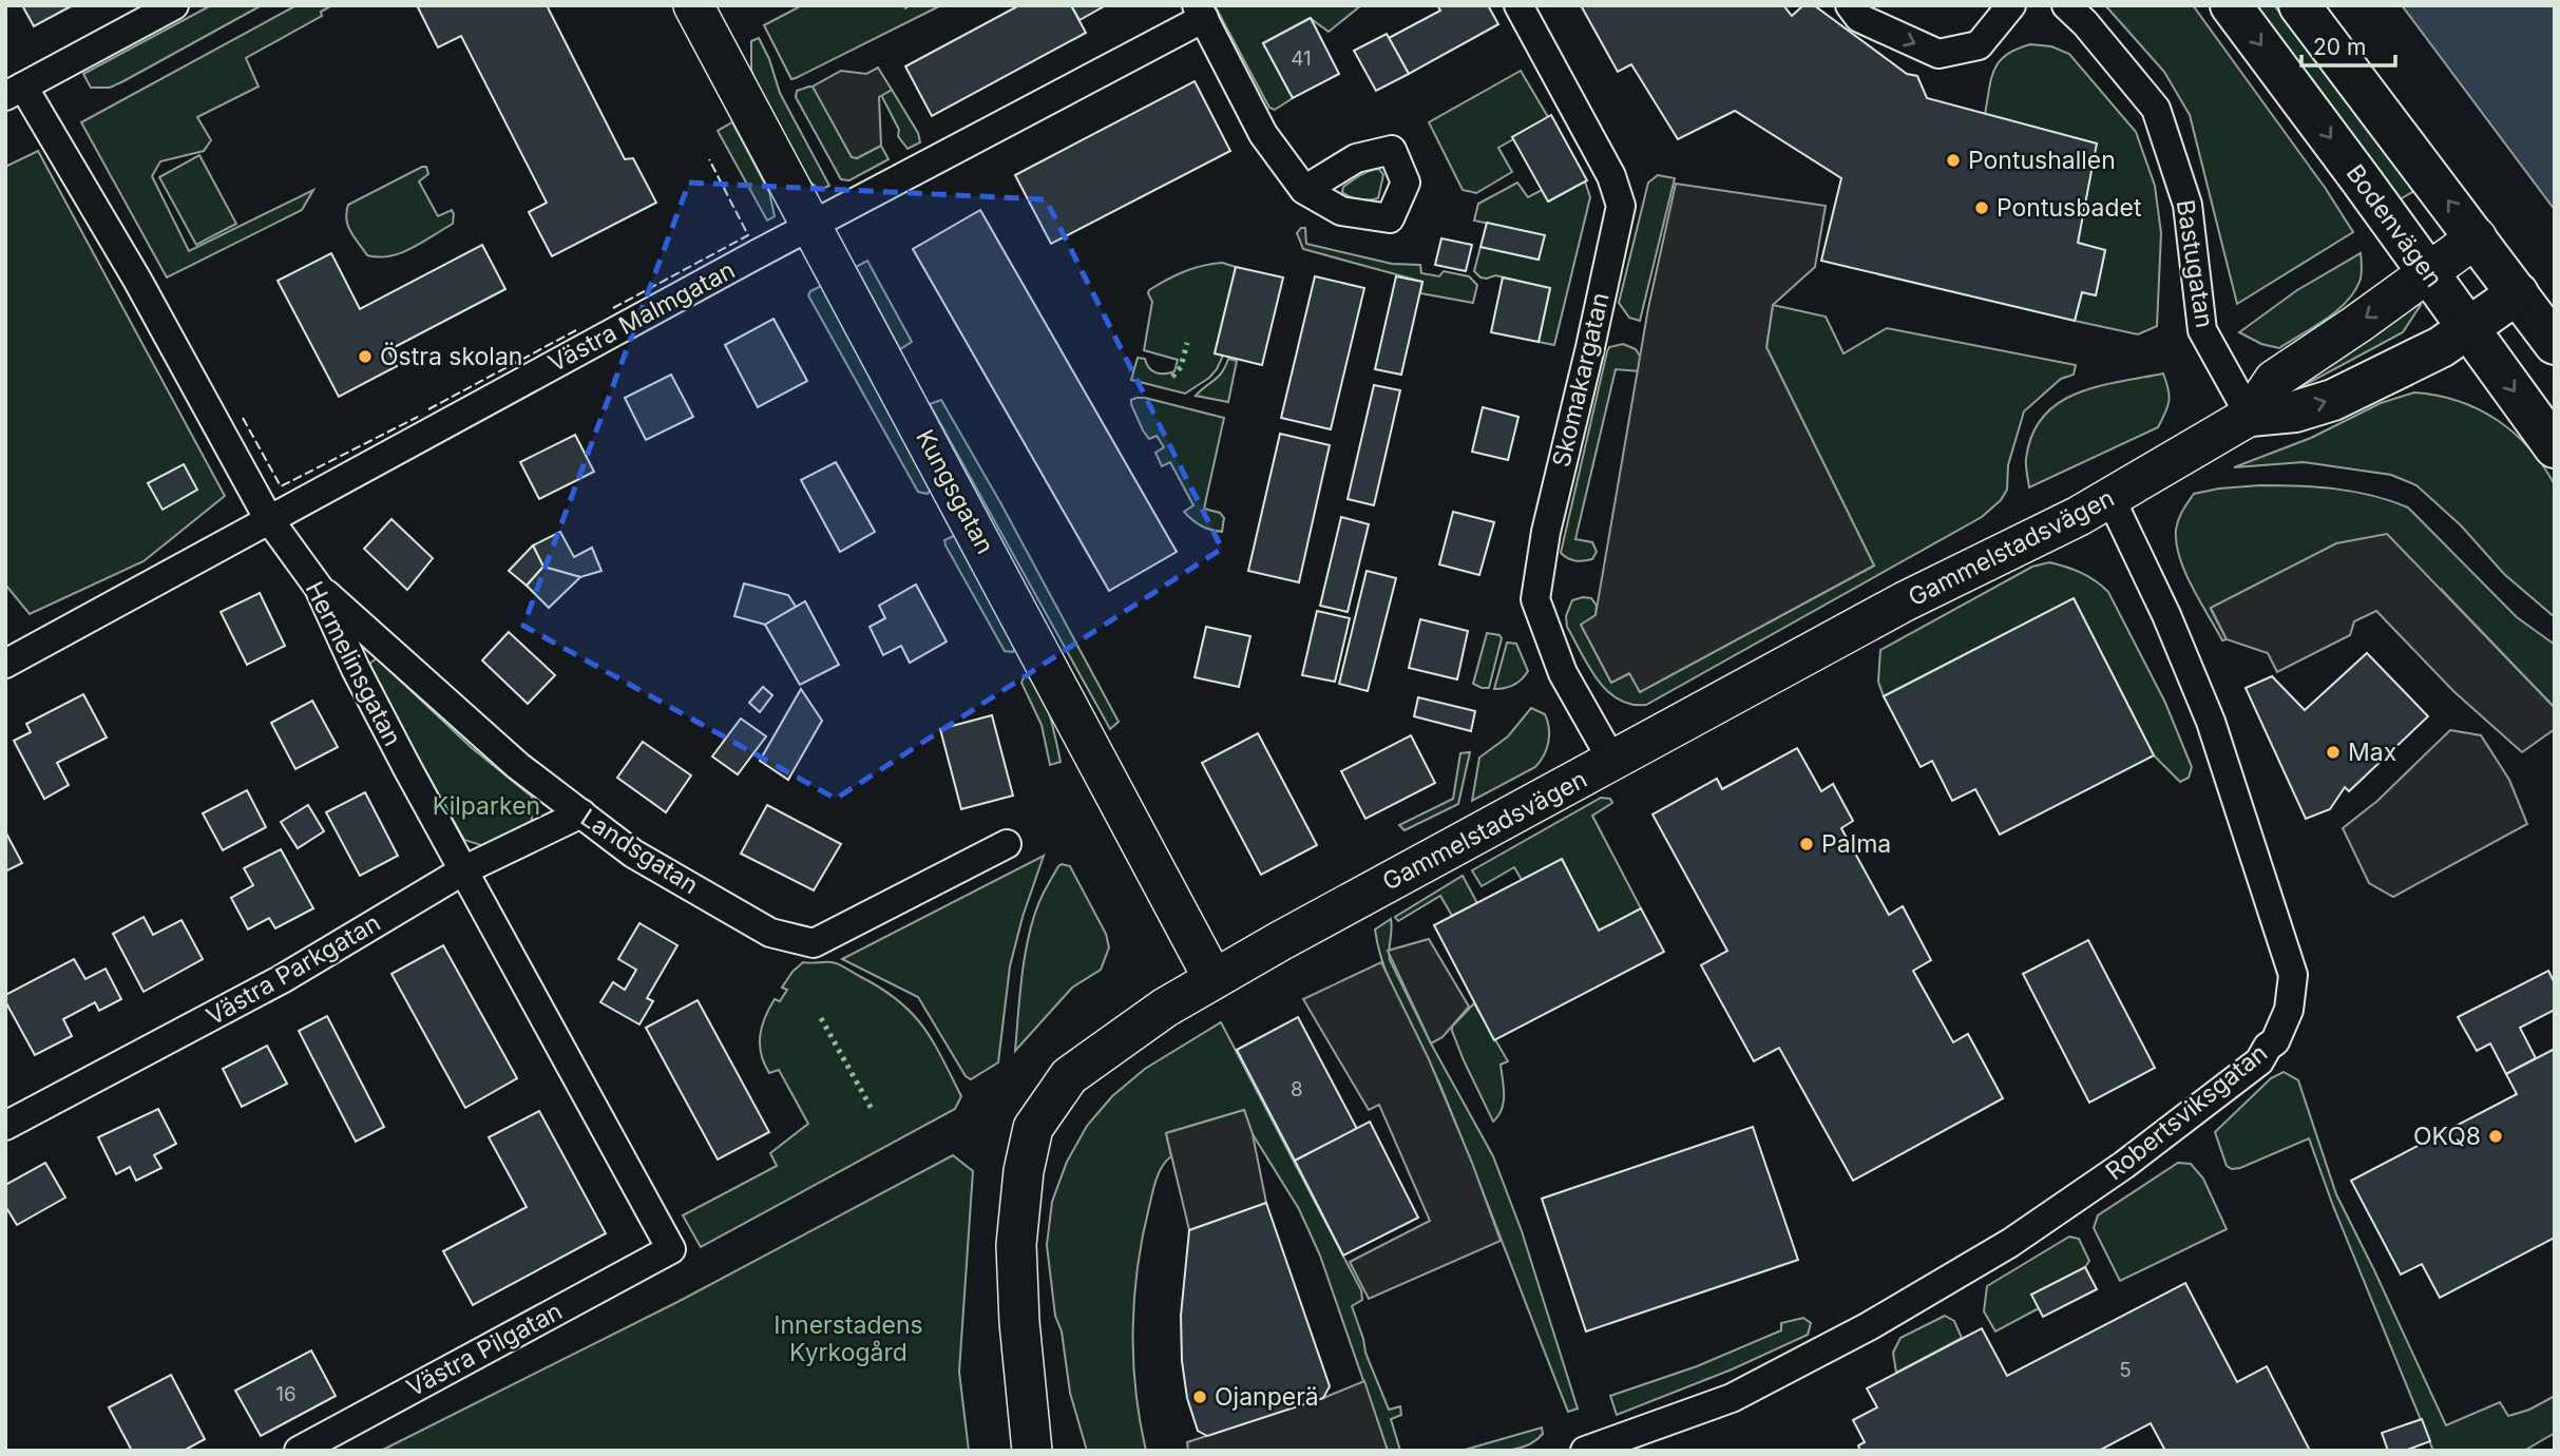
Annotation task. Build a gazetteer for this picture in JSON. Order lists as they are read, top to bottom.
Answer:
{
  "streets": {
    "main road": ["Bodenvägen"],
    "street": [
      "Bastugatan",
      "Västra Malmgatan",
      "Skomakargatan",
      "Kungsgatan",
      "Gammelstadsvägen",
      "Hermelinsgatan",
      "Landsgatan",
      "Västra Parkgatan",
      "Robertsviksgatan",
      "Västra Pilgatan"
    ]
  },
  "crossings": [
    ["Bastugatan", "Gammelstadsvägen"],
    ["Västra Malmgatan", "Kungsgatan"],
    ["Västra Malmgatan", "Hermelinsgatan"],
    ["Skomakargatan", "Gammelstadsvägen"],
    ["Kungsgatan", "Gammelstadsvägen"],
    ["Gammelstadsvägen", "Robertsviksgatan"],
    ["Hermelinsgatan", "Landsgatan"],
    ["Hermelinsgatan", "Västra Parkgatan"],
    ["Hermelinsgatan", "Västra Pilgatan"],
    ["Landsgatan", "Västra Parkgatan"]
  ],
  "parks": ["Kilparken", "Innerstadens Kyrkogård"],
  "places": [
    "Pontushallen",
    "Pontusbadet",
    "Östra skolan",
    "Max",
    "Palma",
    "OKQ8",
    "Ojanperä"
  ],
  "house_numbers": [
    "41",
    "8",
    "5",
    "16"
  ],
  "scale_bar": "20 m"
}
